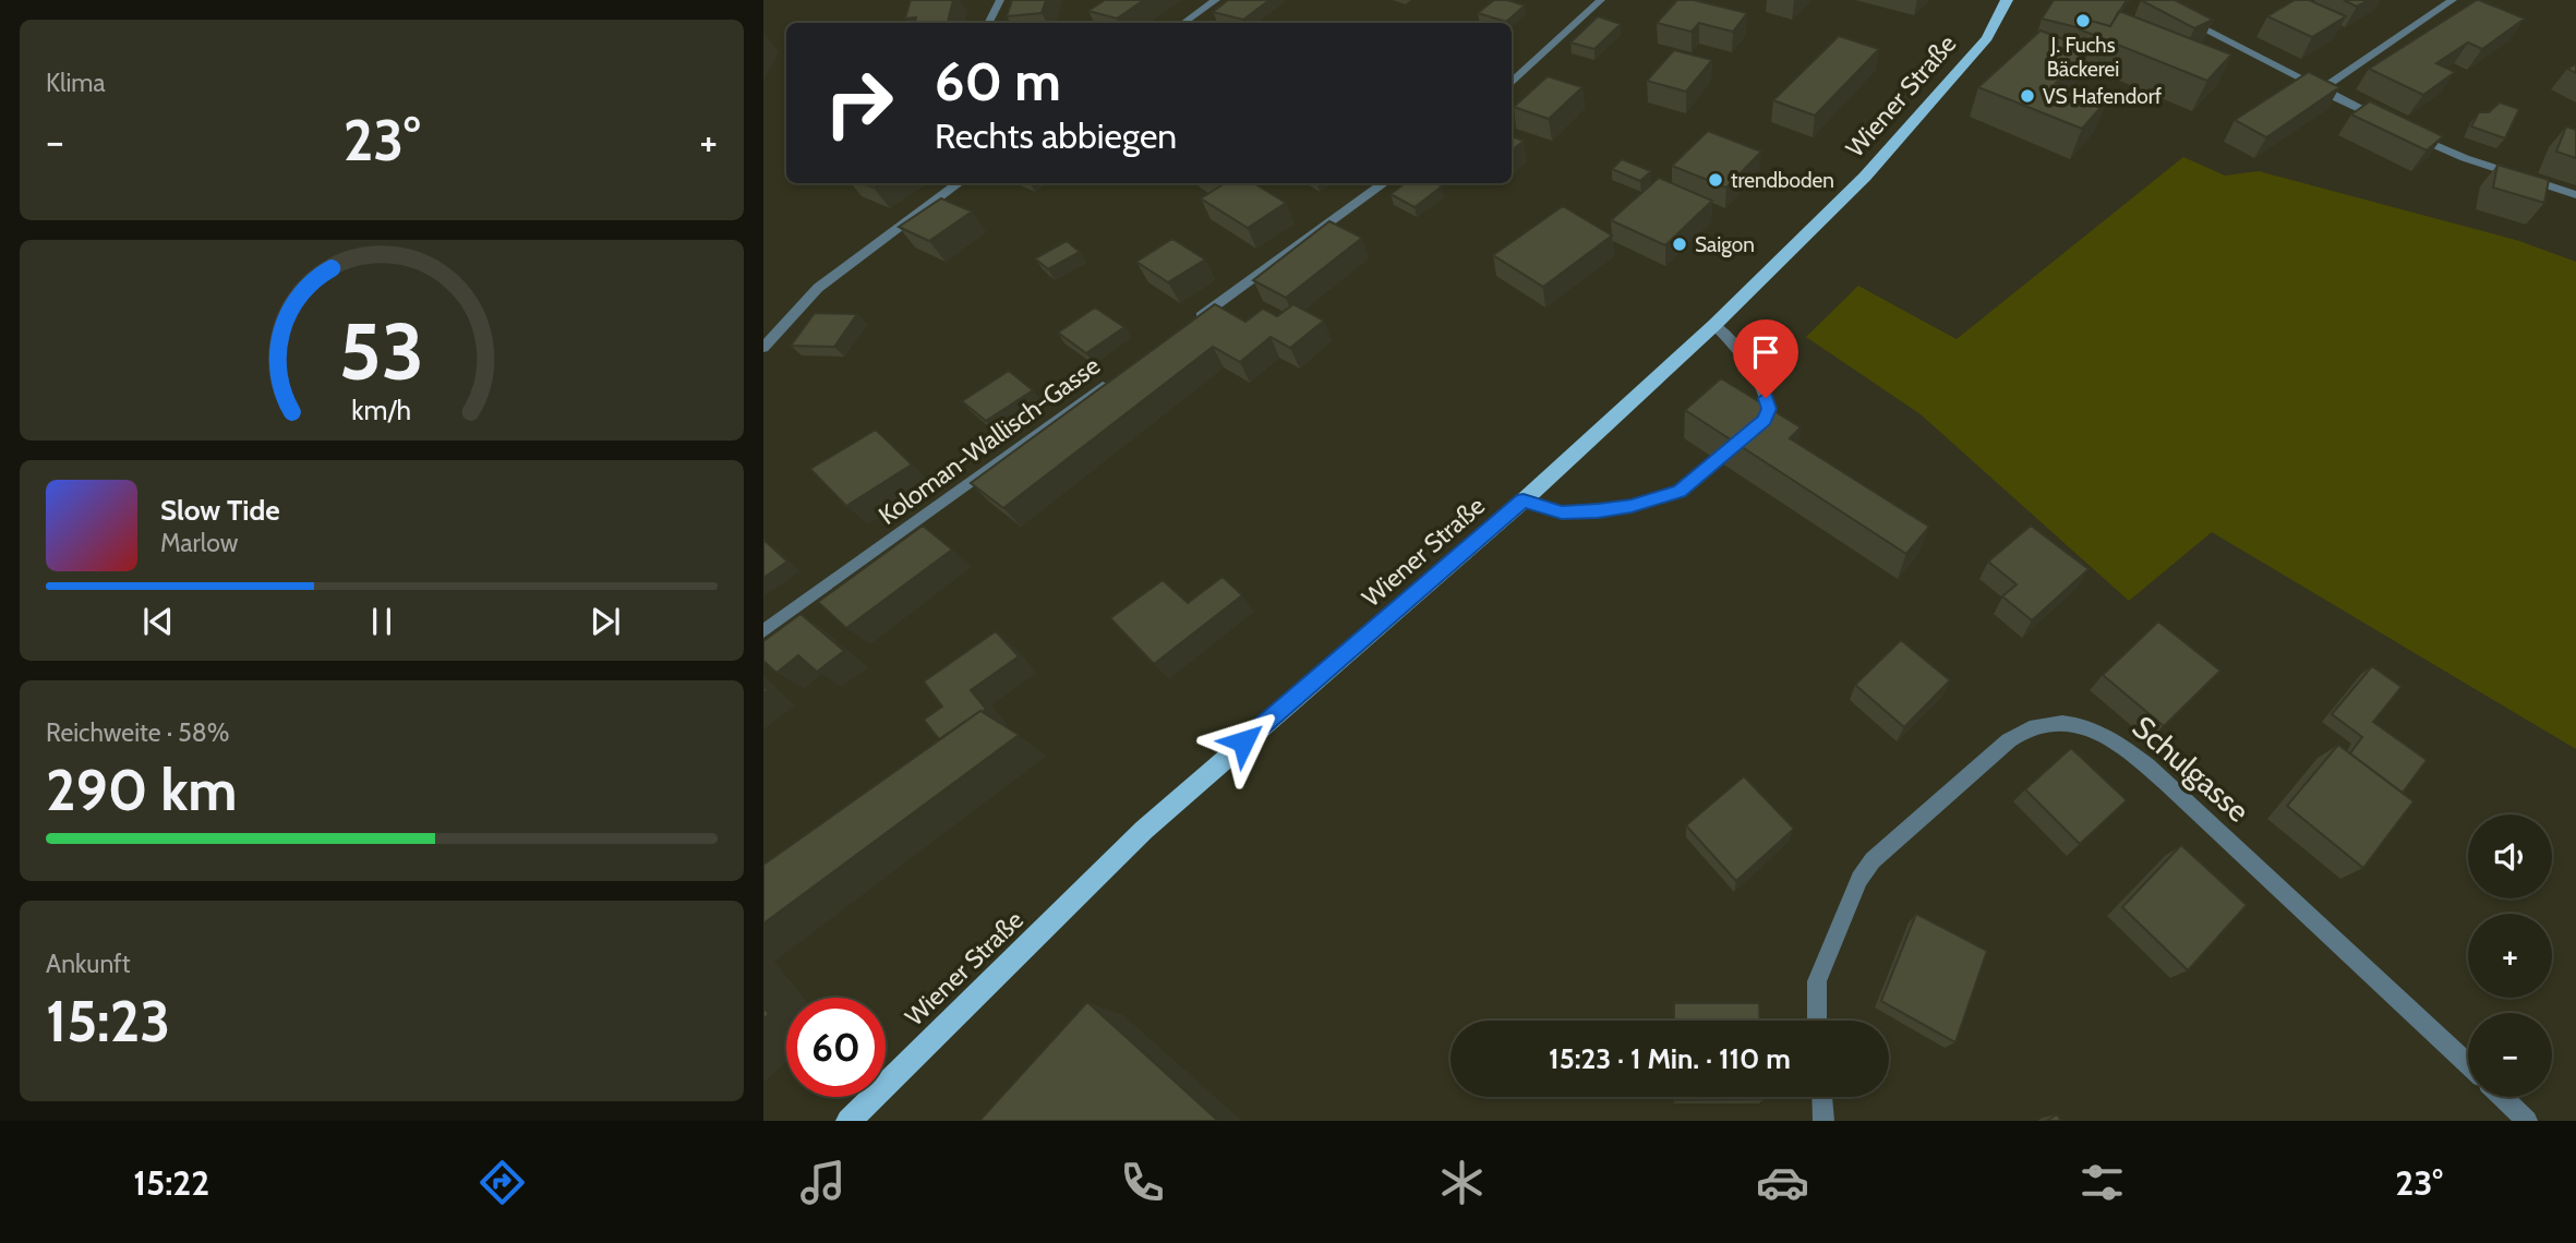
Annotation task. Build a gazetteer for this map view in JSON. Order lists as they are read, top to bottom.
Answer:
{
  "streets": {
    "main road": ["Wiener Straße"],
    "street": ["Koloman-Wallisch-Gasse", "Schulgasse"]
  },
  "places": [
    "J. Fuchs Bäckerei",
    "VS Hafendorf",
    "trendboden",
    "Saigon"
  ],
  "page": {
    "tile": [
      "Klima",
      ["Reichweite · 58%", "290 km"],
      ["Ankunft", "15:23"]
    ],
    "turn": ["60 m", "Rechts abbiegen"],
    "heat": ["−", "23°", "+"],
    "song": ["Slow Tide", "Marlow"],
    "map_buttons": ["+", "−"],
    "limit": "60",
    "trip": "15:23 · 1 Min. · 110 m",
    "tabs": ["15:22", "23°"],
    "gauge": ["53", "km/h"]
  }
}
